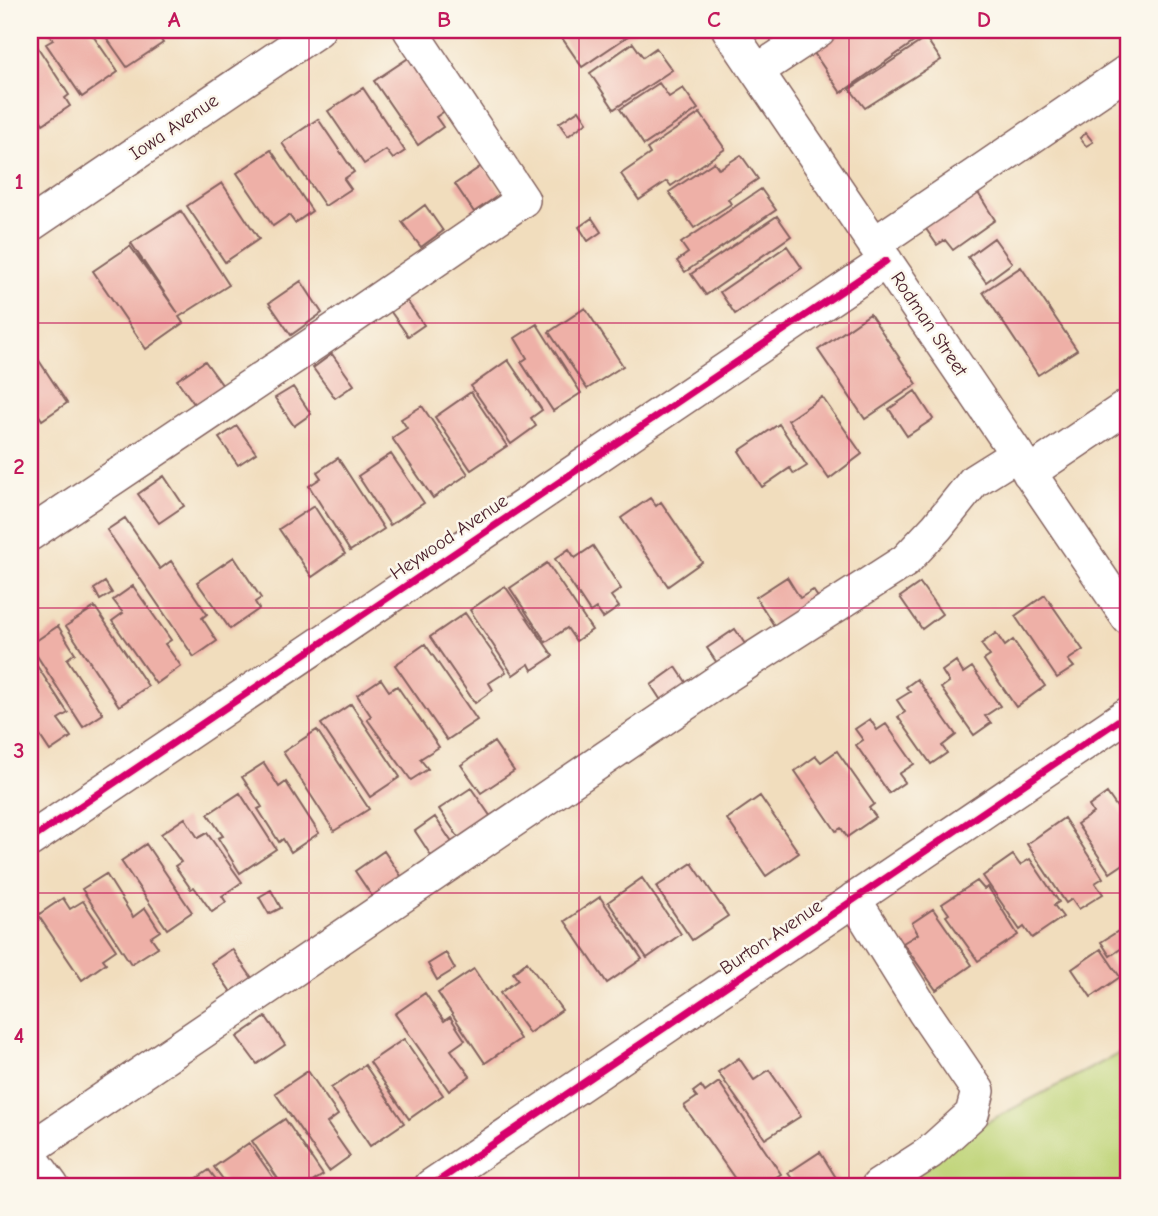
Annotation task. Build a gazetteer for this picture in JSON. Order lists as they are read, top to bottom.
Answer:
{
  "streets": {
    "street": [
      "Iowa Avenue",
      "Rodman Street",
      "Heywood Avenue",
      "Burton Avenue"
    ]
  },
  "crossings": [
    ["Rodman Street", "Heywood Avenue"]
  ],
  "grid": {
    "columns": [
      "A",
      "B",
      "C",
      "D"
    ],
    "rows": [
      "1",
      "2",
      "3",
      "4"
    ]
  }
}
